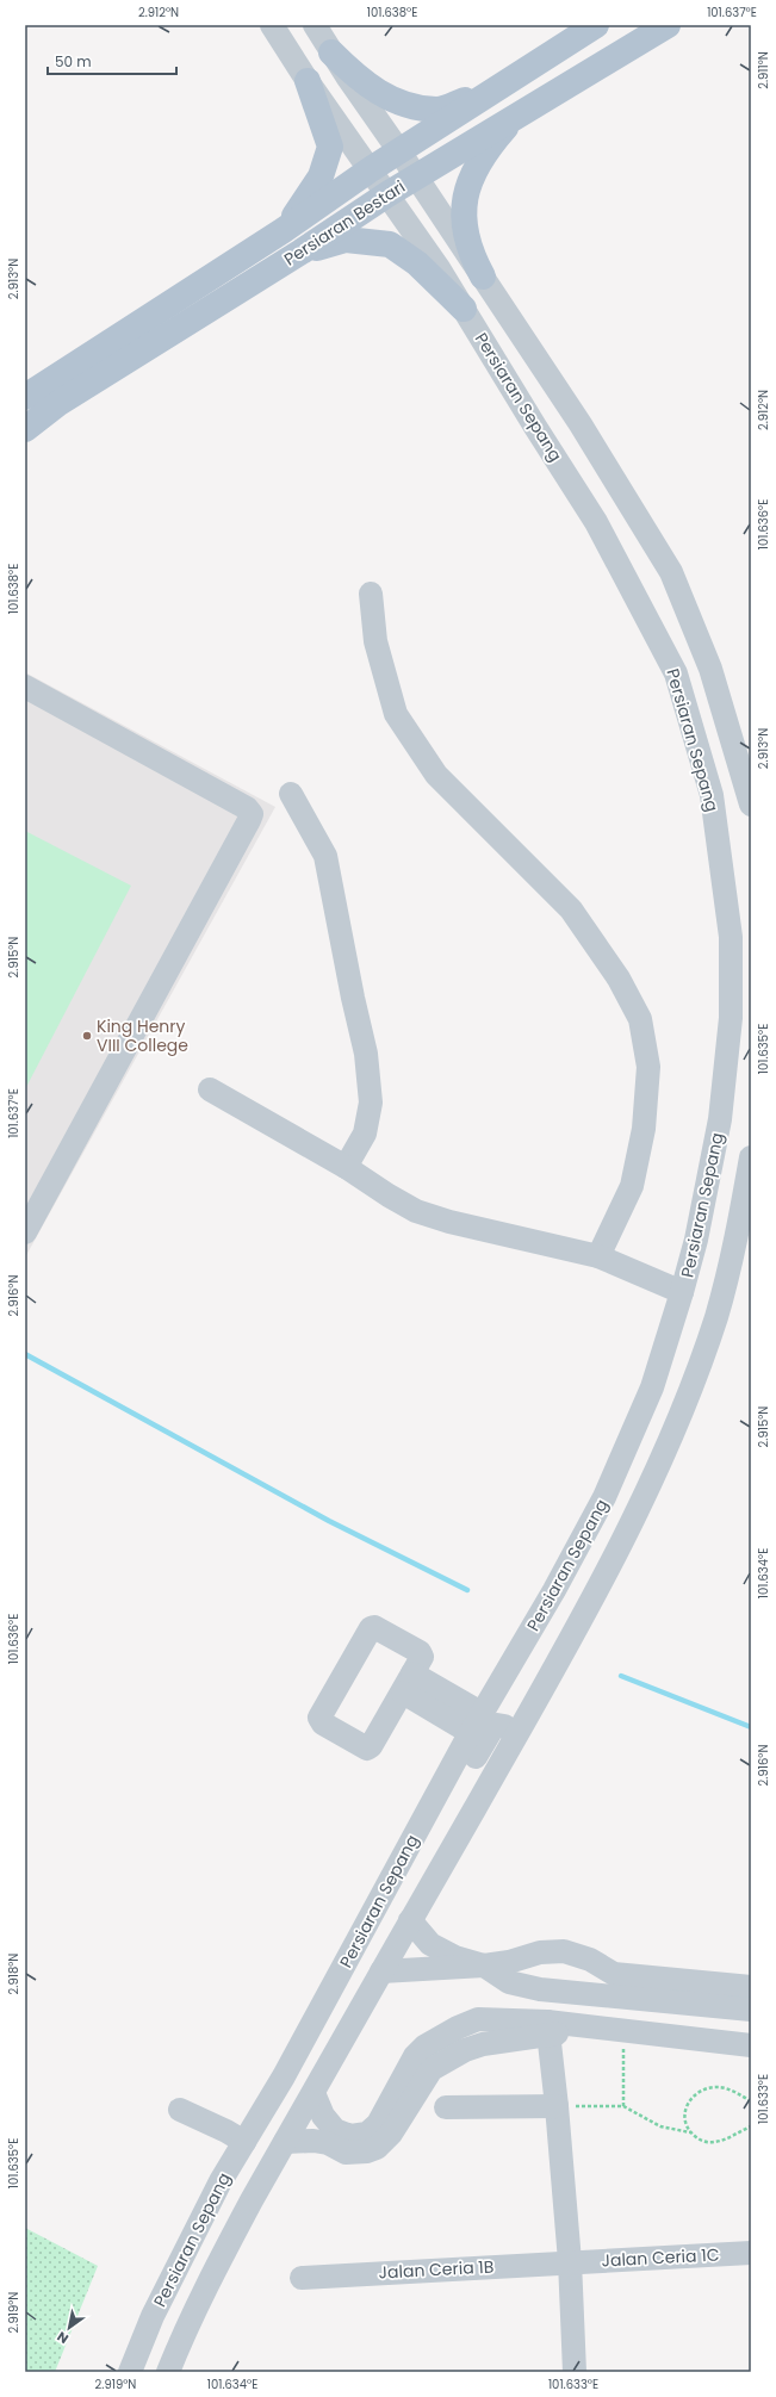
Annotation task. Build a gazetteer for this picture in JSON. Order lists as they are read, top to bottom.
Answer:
{
  "streets": {
    "main road": ["Persiaran Bestari"],
    "street": ["Persiaran Sepang", "Jalan Ceria 1C", "Jalan Ceria 1B"]
  },
  "crossings": [
    ["Persiaran Bestari", "Persiaran Sepang"],
    ["Jalan Ceria 1C", "Jalan Ceria 1B"]
  ],
  "places": ["King Henry VIII College"],
  "scale_bar": "50 m",
  "north": "bottom left",
  "coordinates": [
    "2.912°N",
    "101.638°E",
    "101.637°E",
    "2.911°N",
    "2.913°N",
    "101.636°E",
    "2.915°N",
    "101.635°E",
    "2.916°N",
    "101.634°E",
    "2.918°N",
    "101.633°E",
    "2.919°N"
  ]
}
